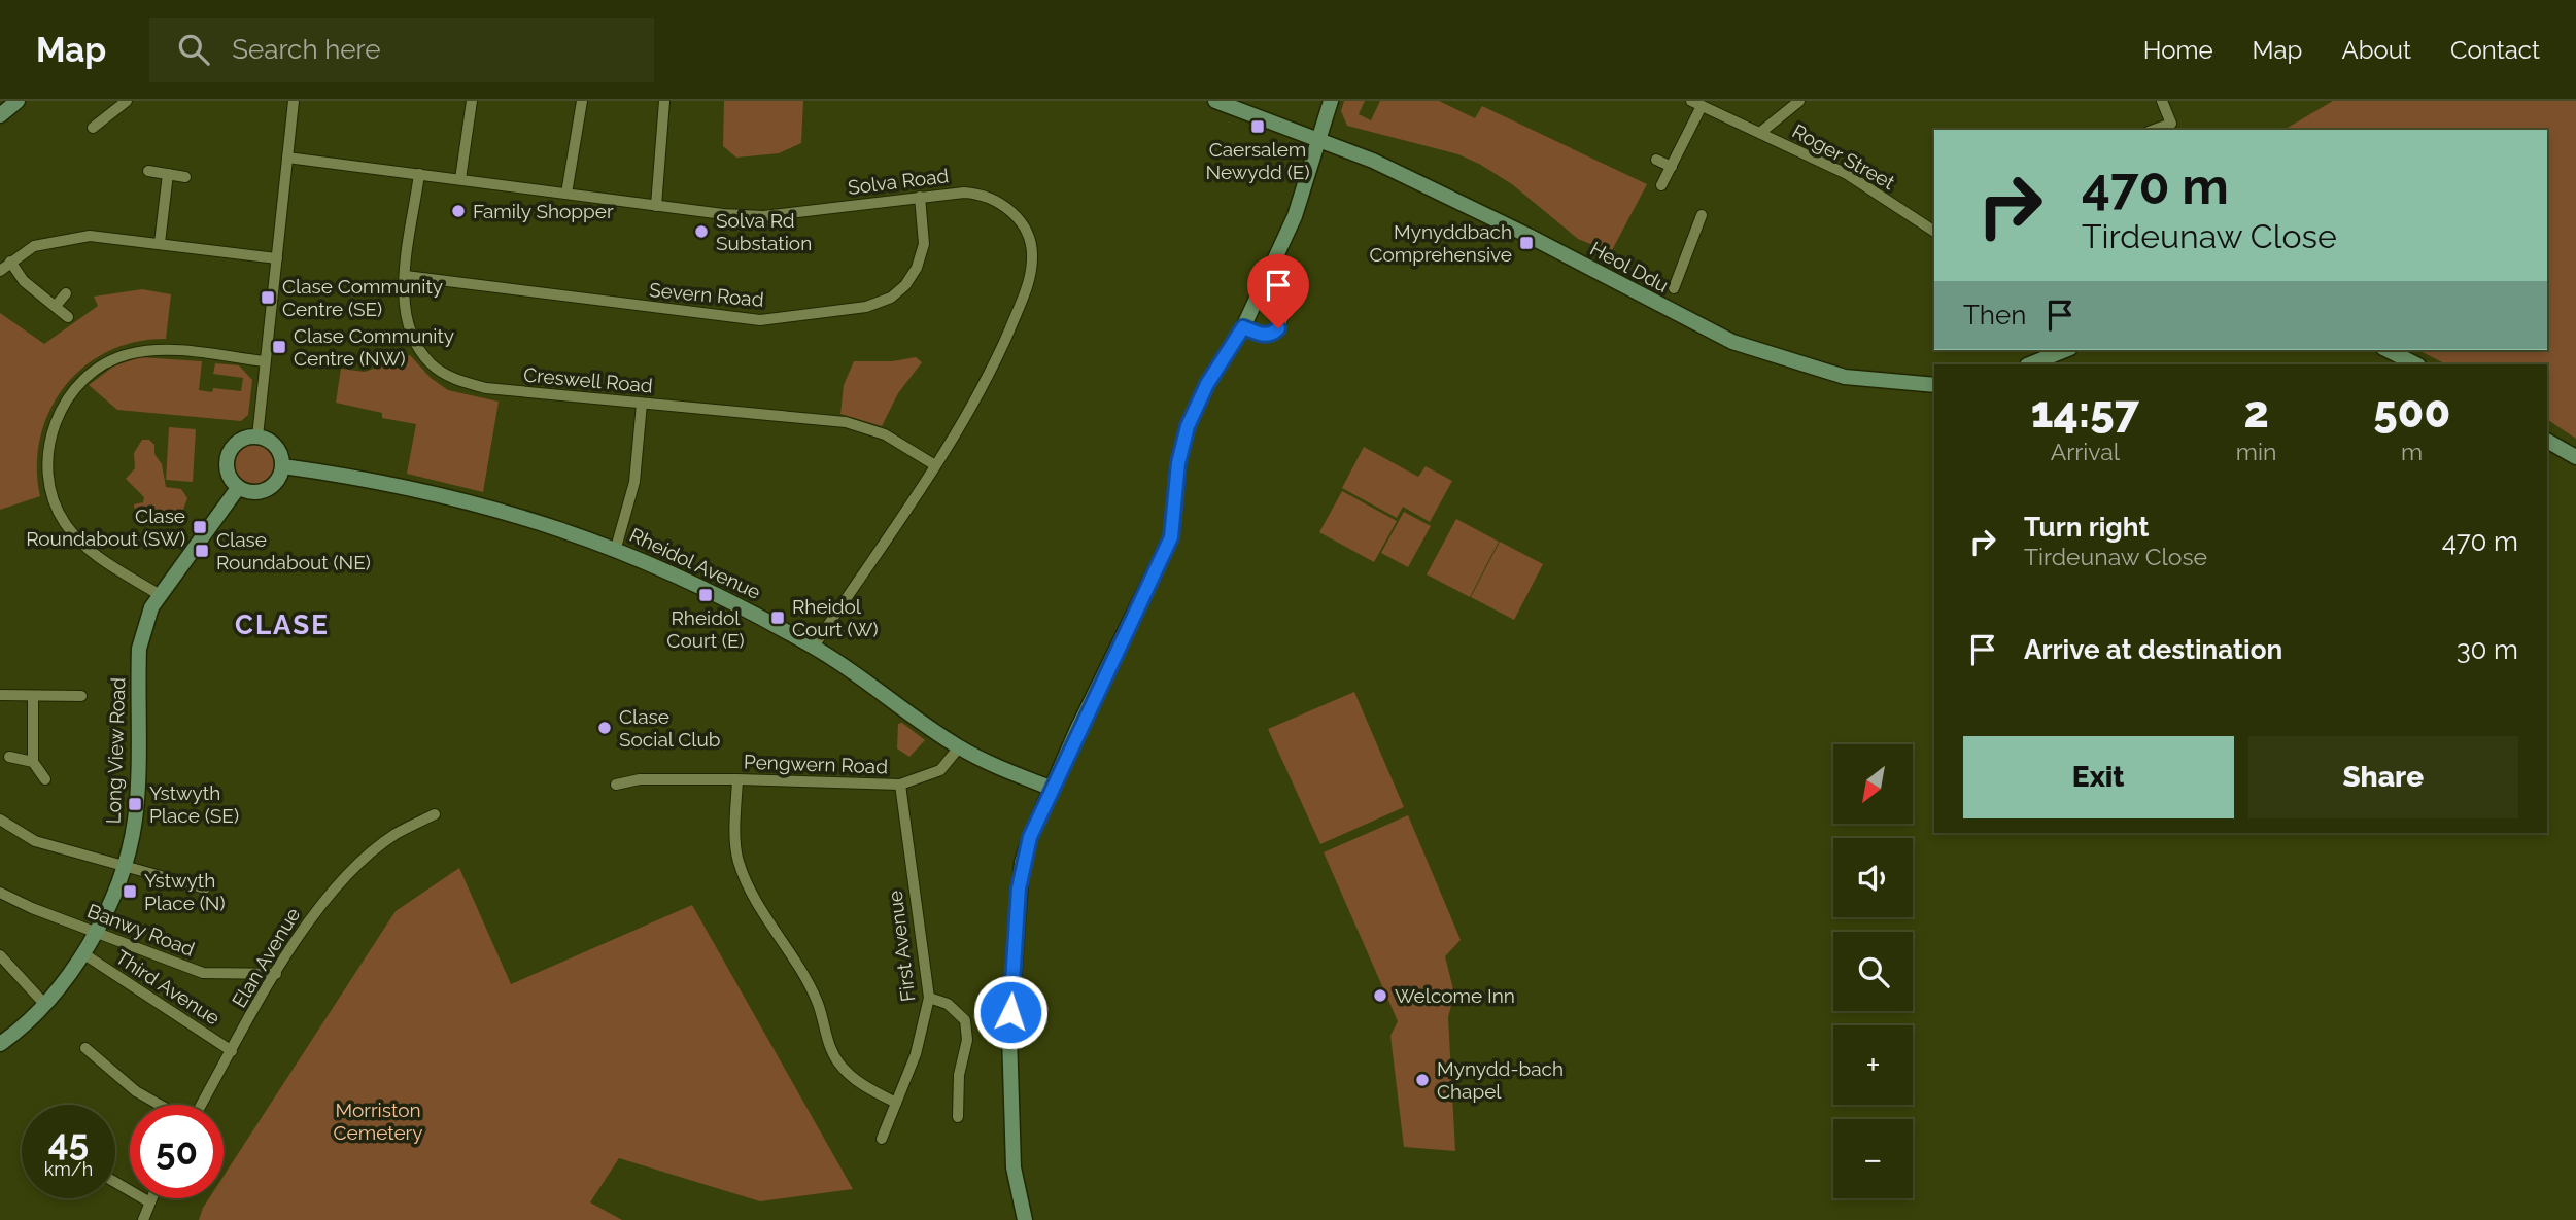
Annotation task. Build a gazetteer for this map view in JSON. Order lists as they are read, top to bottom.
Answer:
{
  "streets": {
    "street": [
      "Roger Street",
      "Solva Road",
      "Heol Ddu",
      "Severn Road",
      "Creswell Road",
      "Rheidol Avenue",
      "Long View Road",
      "Pengwern Road",
      "Banwy Road",
      "First Avenue",
      "Elan Avenue",
      "Third Avenue"
    ]
  },
  "crossings": [
    ["Solva Road", "Severn Road"],
    ["Solva Road", "Creswell Road"],
    ["Solva Road", "Rheidol Avenue"],
    ["Severn Road", "Creswell Road"],
    ["Rheidol Avenue", "Long View Road"],
    ["Rheidol Avenue", "Pengwern Road"],
    ["Long View Road", "Banwy Road"],
    ["Long View Road", "Third Avenue"],
    ["Pengwern Road", "First Avenue"],
    ["Banwy Road", "Elan Avenue"],
    ["Elan Avenue", "Third Avenue"]
  ],
  "districts": ["CLASE"],
  "parks": ["Morriston Cemetery"],
  "places": {
    "transit": [
      "Caersalem Newydd (E)",
      "Mynyddbach Comprehensive",
      "Clase Community Centre (SE)",
      "Clase Community Centre (NW)",
      "Clase Roundabout (SW)",
      "Clase Roundabout (NE)",
      "Rheidol Court (E)",
      "Rheidol Court (W)",
      "Ystwyth Place (SE)",
      "Ystwyth Place (N)"
    ],
    "other": [
      "Family Shopper",
      "Solva Rd Substation",
      "Clase Social Club",
      "Welcome Inn",
      "Mynydd-bach Chapel"
    ]
  },
  "north": "bottom left",
  "page": {
    "header": "Map",
    "search": "Search here",
    "nav": [
      "Home",
      "Map",
      "About",
      "Contact"
    ],
    "turn": ["470 m", "Tirdeunaw Close"],
    "then": "Then",
    "eta": [
      "14:57",
      "Arrival",
      "2",
      "min",
      "500",
      "m"
    ],
    "list": [
      {
        "name": "Turn right",
        "note": "Tirdeunaw Close",
        "value": "470 m"
      },
      {
        "name": "Arrive at destination",
        "value": "30 m"
      }
    ],
    "buttons": ["Exit", "Share"],
    "map_buttons": ["+", "−"],
    "speed": "45 km/h",
    "limit": "50"
  }
}
